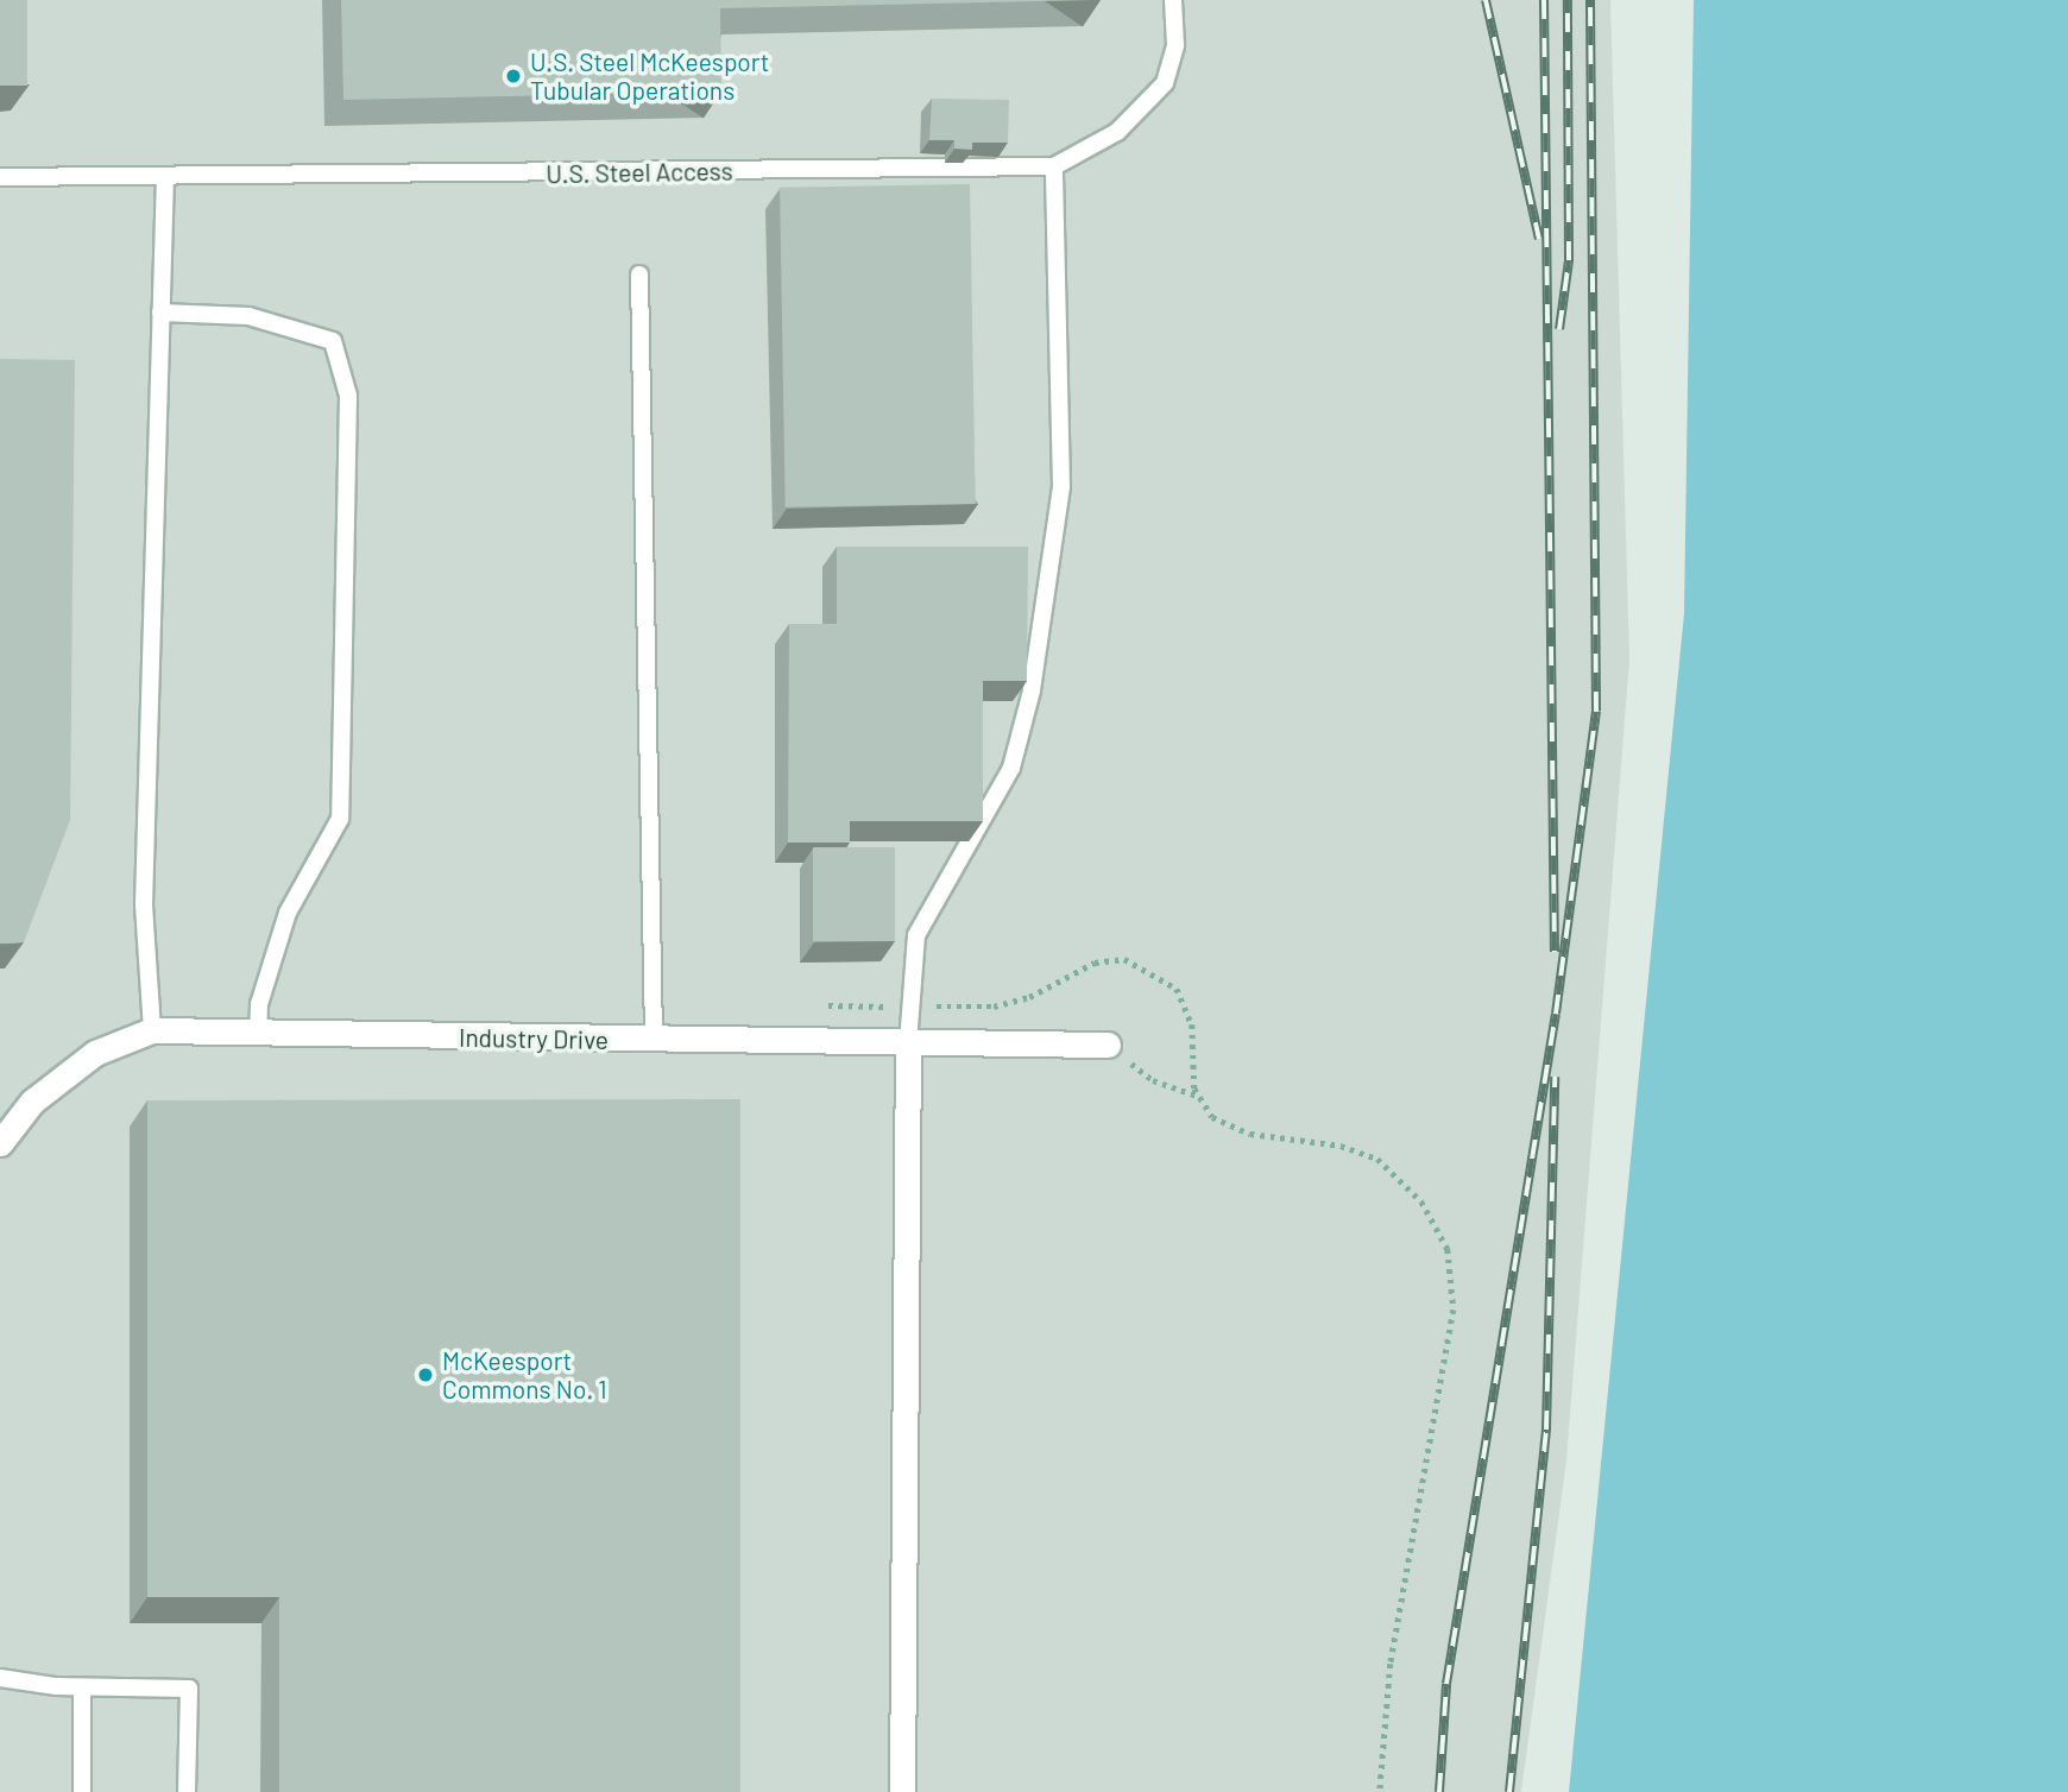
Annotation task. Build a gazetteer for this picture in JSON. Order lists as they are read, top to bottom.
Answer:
{
  "streets": {
    "street": ["Industry Drive"],
    "lane": ["U.S. Steel Access"]
  },
  "places": ["U.S. Steel McKeesport Tubular Operations", "McKeesport Commons No. 1"]
}
